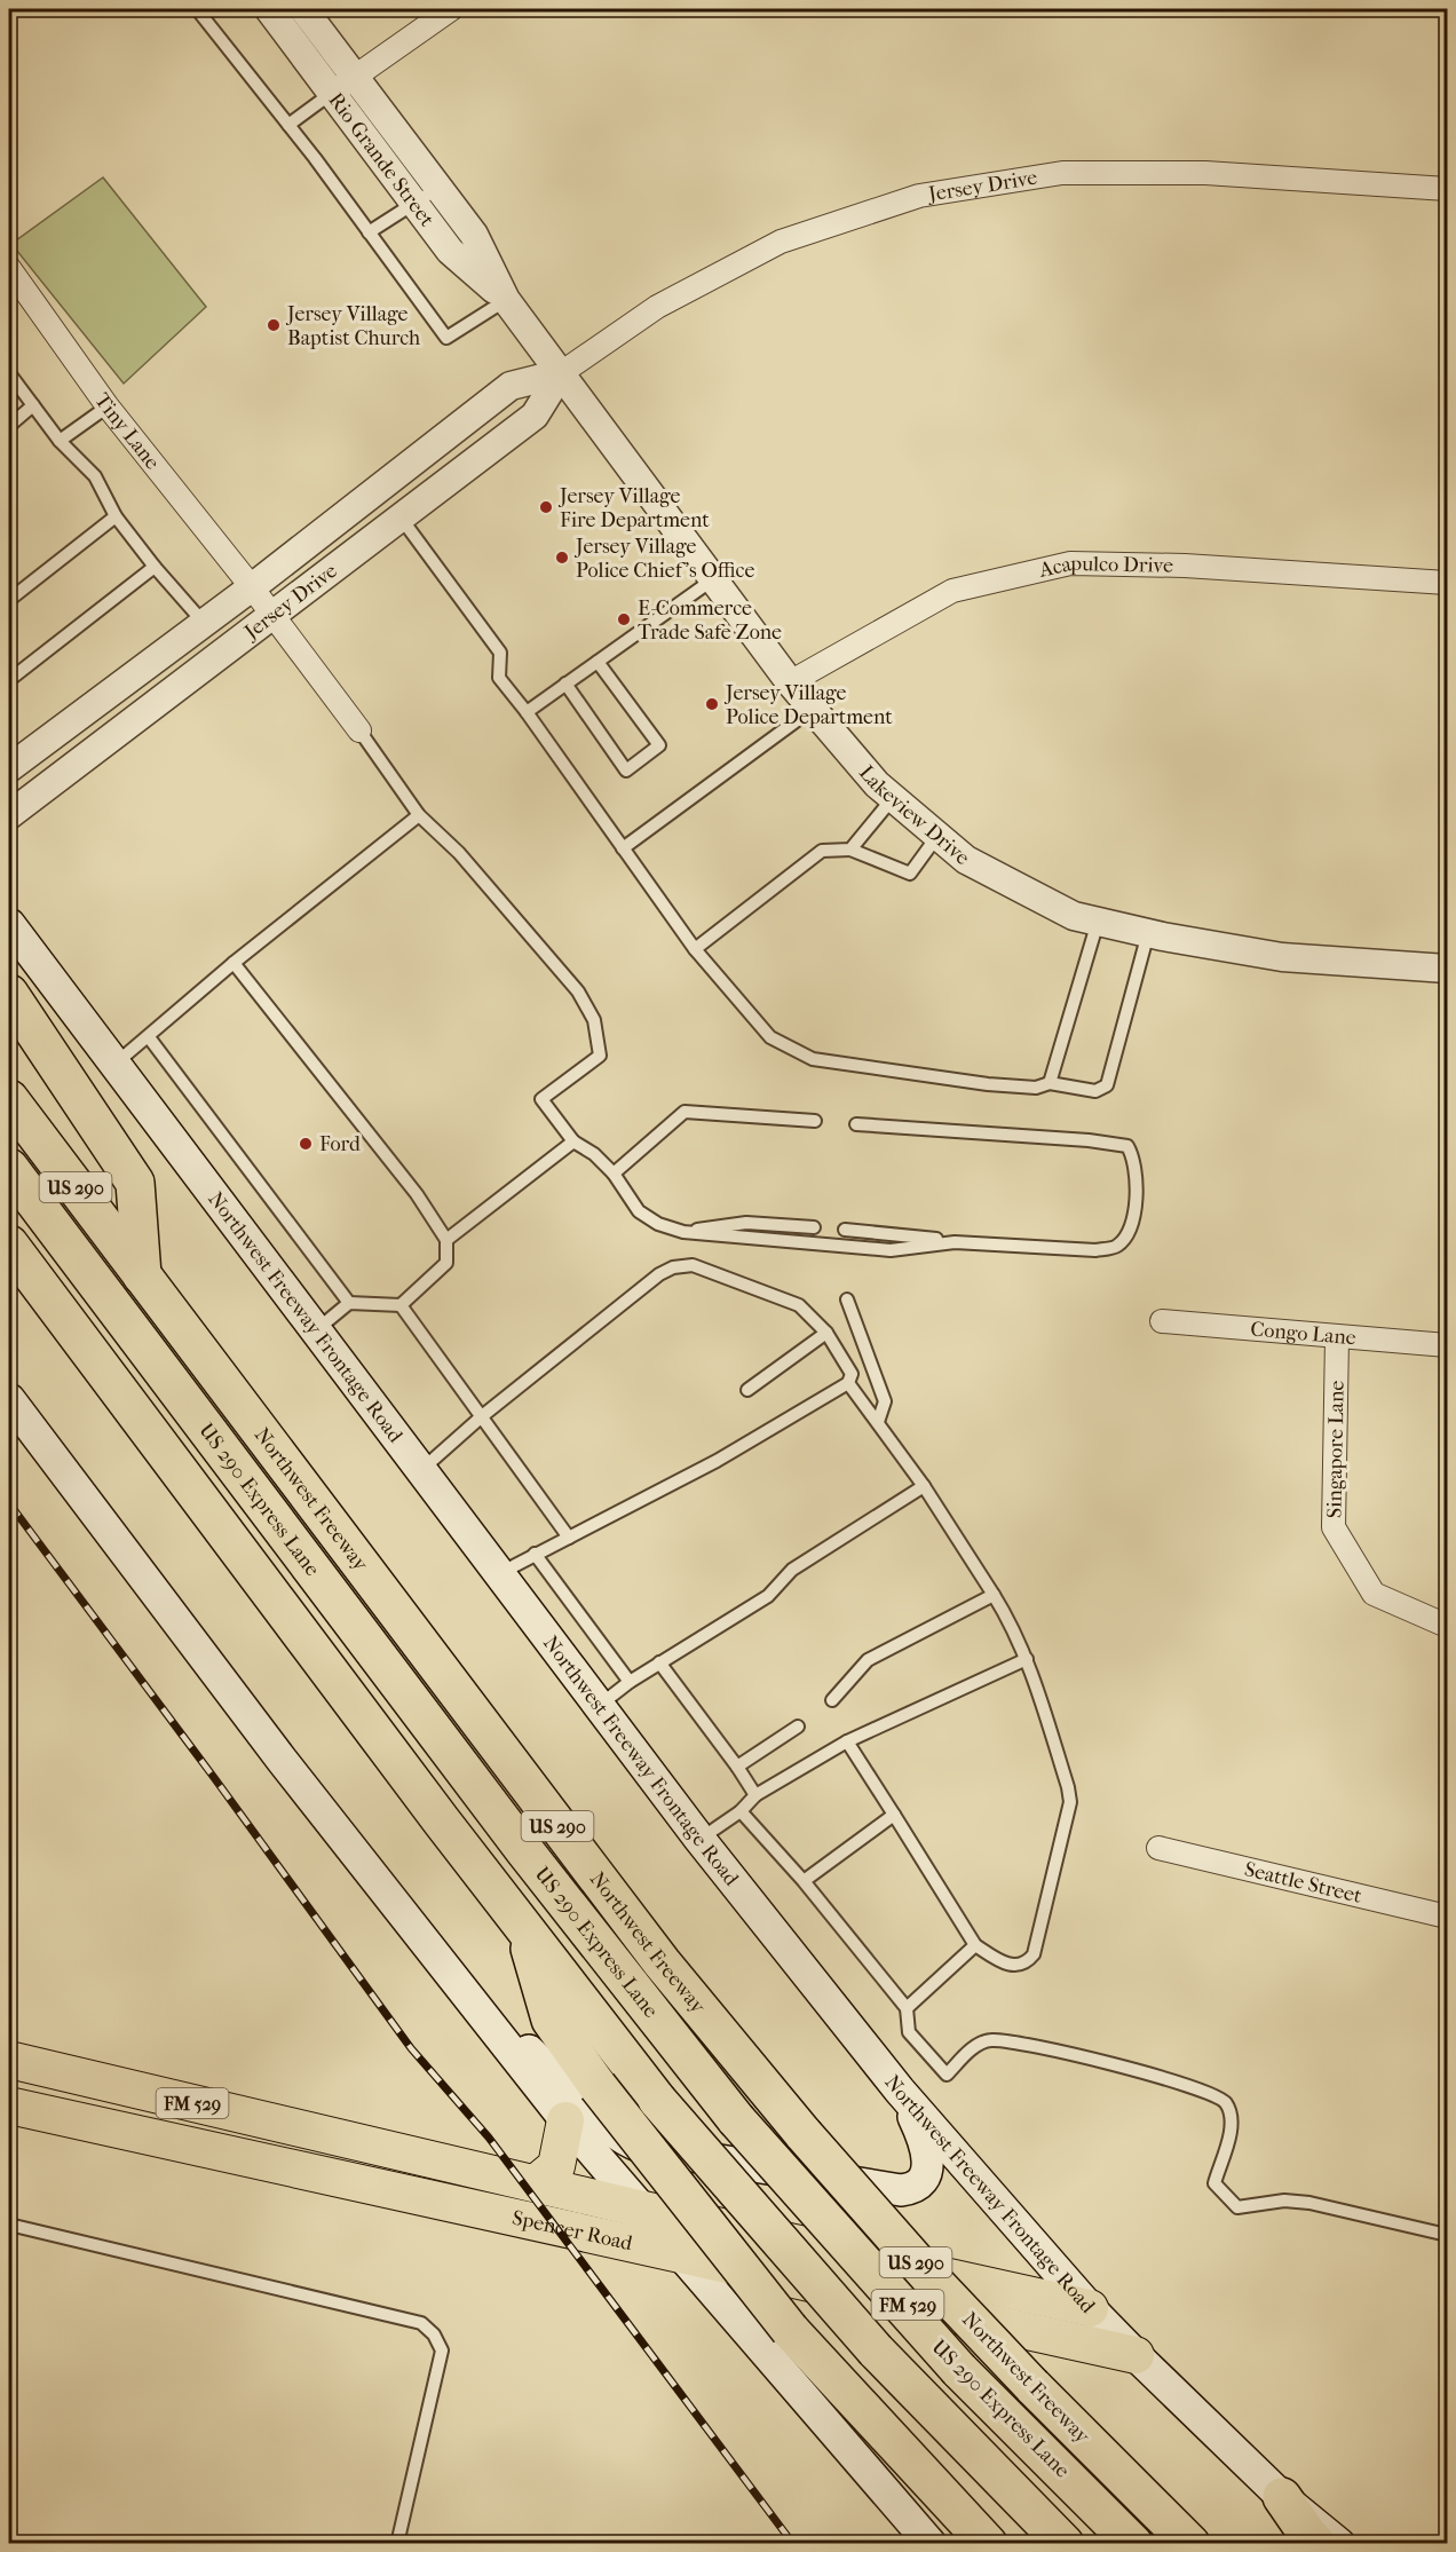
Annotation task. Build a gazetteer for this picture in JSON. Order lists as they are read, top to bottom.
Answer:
{
  "streets": {
    "highway": ["US 290", "US 290 Express Lane", "Northwest Freeway"],
    "main road": ["Northwest Freeway Frontage Road", "FM 529", "Spencer Road"],
    "street": [
      "Rio Grande Street",
      "Jersey Drive",
      "Tiny Lane",
      "Acapulco Drive",
      "Lakeview Drive",
      "Congo Lane",
      "Singapore Lane",
      "Seattle Street"
    ]
  },
  "crossings": [
    ["Rio Grande Street", "Jersey Drive"],
    ["Rio Grande Street", "Lakeview Drive"],
    ["Jersey Drive", "Tiny Lane"],
    ["Jersey Drive", "Lakeview Drive"],
    ["Acapulco Drive", "Lakeview Drive"],
    ["Northwest Freeway Frontage Road", "Spencer Road"],
    ["Congo Lane", "Singapore Lane"]
  ],
  "places": [
    "Jersey Village Baptist Church",
    "Jersey Village Fire Department",
    "Jersey Village Police Chief's Office",
    "E-Commerce Trade Safe Zone",
    "Jersey Village Police Department",
    "Ford"
  ]
}
